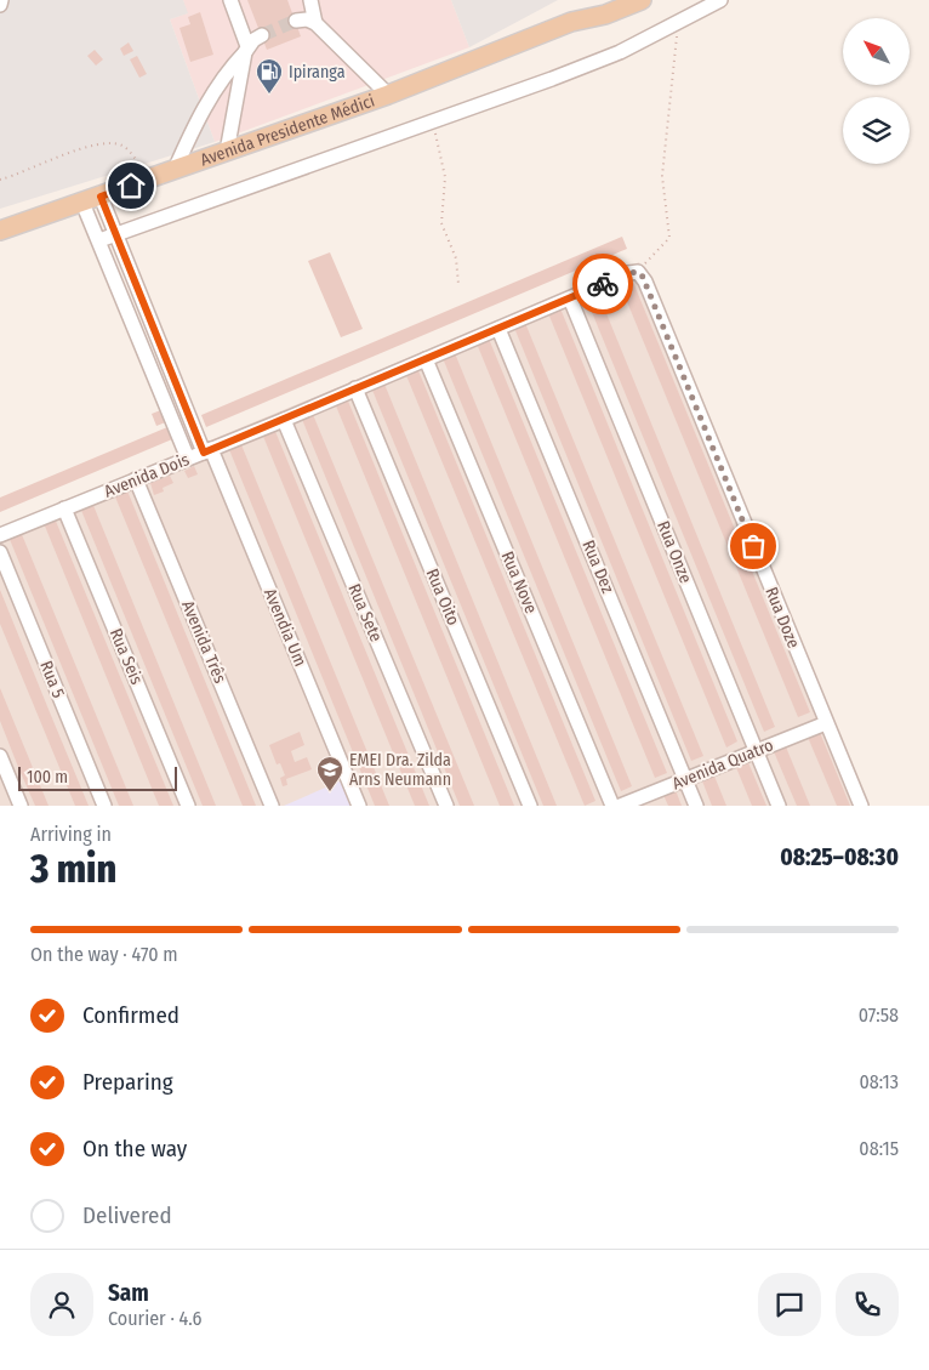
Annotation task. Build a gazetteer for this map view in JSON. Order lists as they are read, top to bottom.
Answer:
{
  "streets": {
    "main road": ["Avenida Presidente Médici"],
    "street": [
      "Avenida Dois",
      "Rua Onze",
      "Rua Dez",
      "Rua Nove",
      "Rua Oito",
      "Rua Sete",
      "Rua Doze",
      "Avendia Um",
      "Avenida Três",
      "Rua Seis",
      "Rua 5",
      "Avenida Quatro"
    ]
  },
  "crossings": [
    ["Avenida Presidente Médici", "Avendia Um"],
    ["Avenida Dois", "Rua Onze"],
    ["Avenida Dois", "Rua Dez"],
    ["Avenida Dois", "Rua Nove"],
    ["Avenida Dois", "Rua Oito"],
    ["Avenida Dois", "Rua Sete"],
    ["Avenida Dois", "Rua Doze"],
    ["Avenida Dois", "Avendia Um"],
    ["Avenida Dois", "Avenida Três"],
    ["Avenida Dois", "Rua Seis"],
    ["Rua Onze", "Avenida Quatro"],
    ["Rua Dez", "Avenida Quatro"],
    ["Rua Doze", "Avenida Quatro"]
  ],
  "places": {
    "fuel station": ["Ipiranga"],
    "school or university": ["EMEI Dra. Zilda Arns Neumann"]
  },
  "scale_bar": "100 m",
  "north": "top left",
  "page": {
    "scale": "100 m",
    "heading": ["3 min", "Arriving in", "08:25–08:30"],
    "panel": ["Sam", "Courier · 4.6"],
    "bar": "On the way · 470 m",
    "list": [
      ["Confirmed", "07:58"],
      ["Preparing", "08:13"],
      ["On the way", "08:15"],
      "Delivered"
    ]
  }
}
